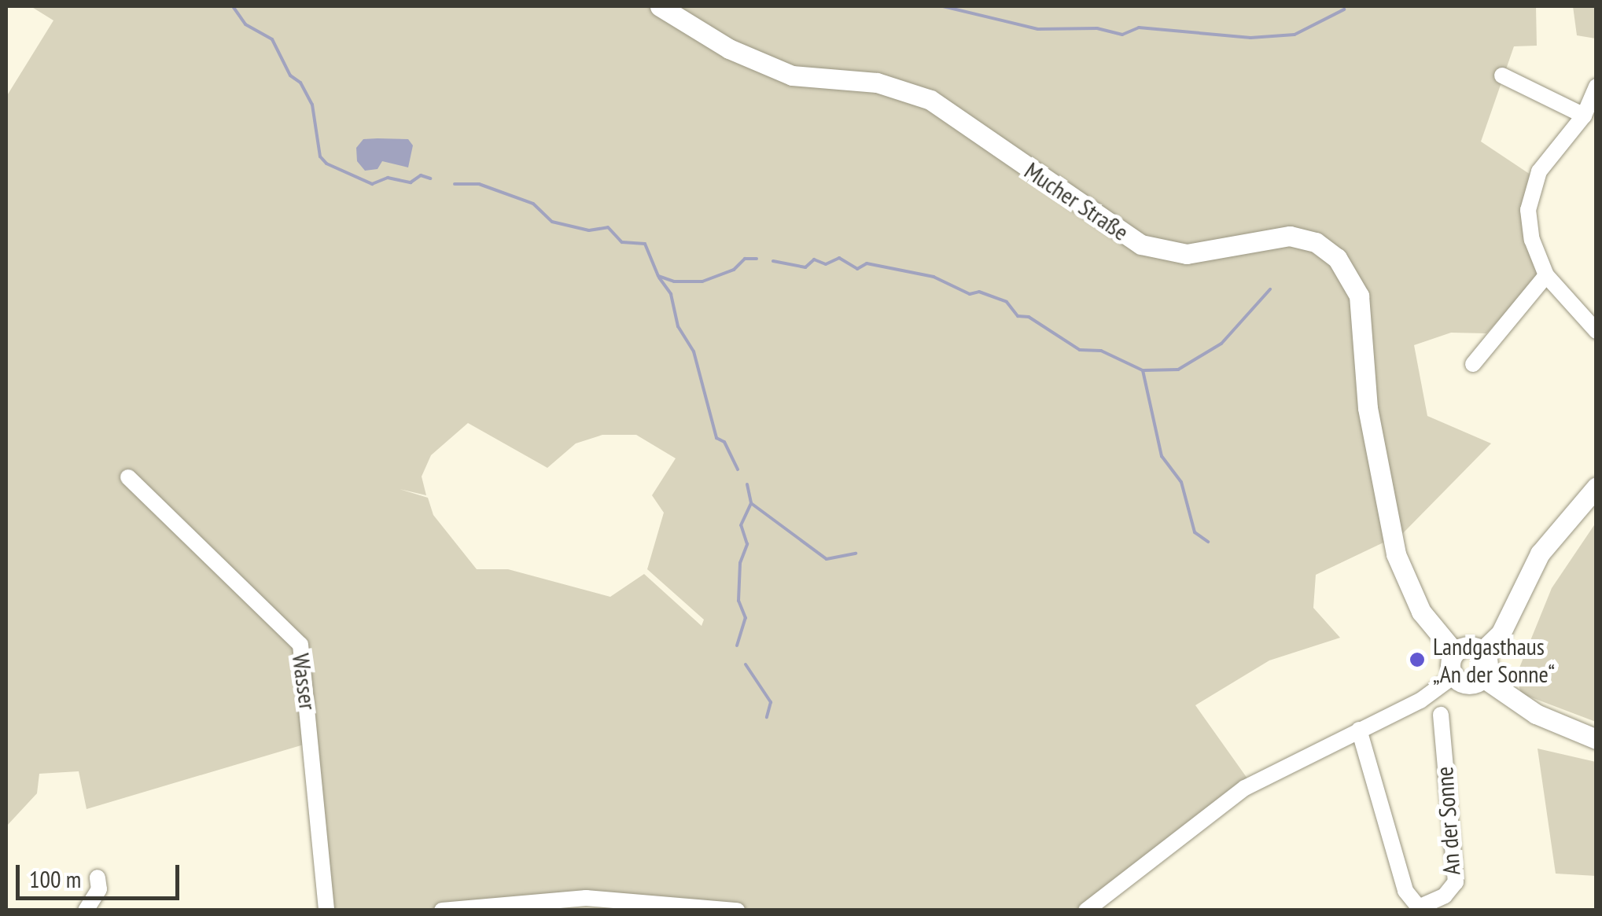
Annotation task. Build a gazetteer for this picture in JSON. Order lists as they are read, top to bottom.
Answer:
{
  "streets": {
    "main road": ["Mucher Straße"],
    "street": ["Wasser", "An der Sonne"]
  },
  "places": ["Landgasthaus „An der Sonne“"],
  "scale_bar": "100 m"
}
